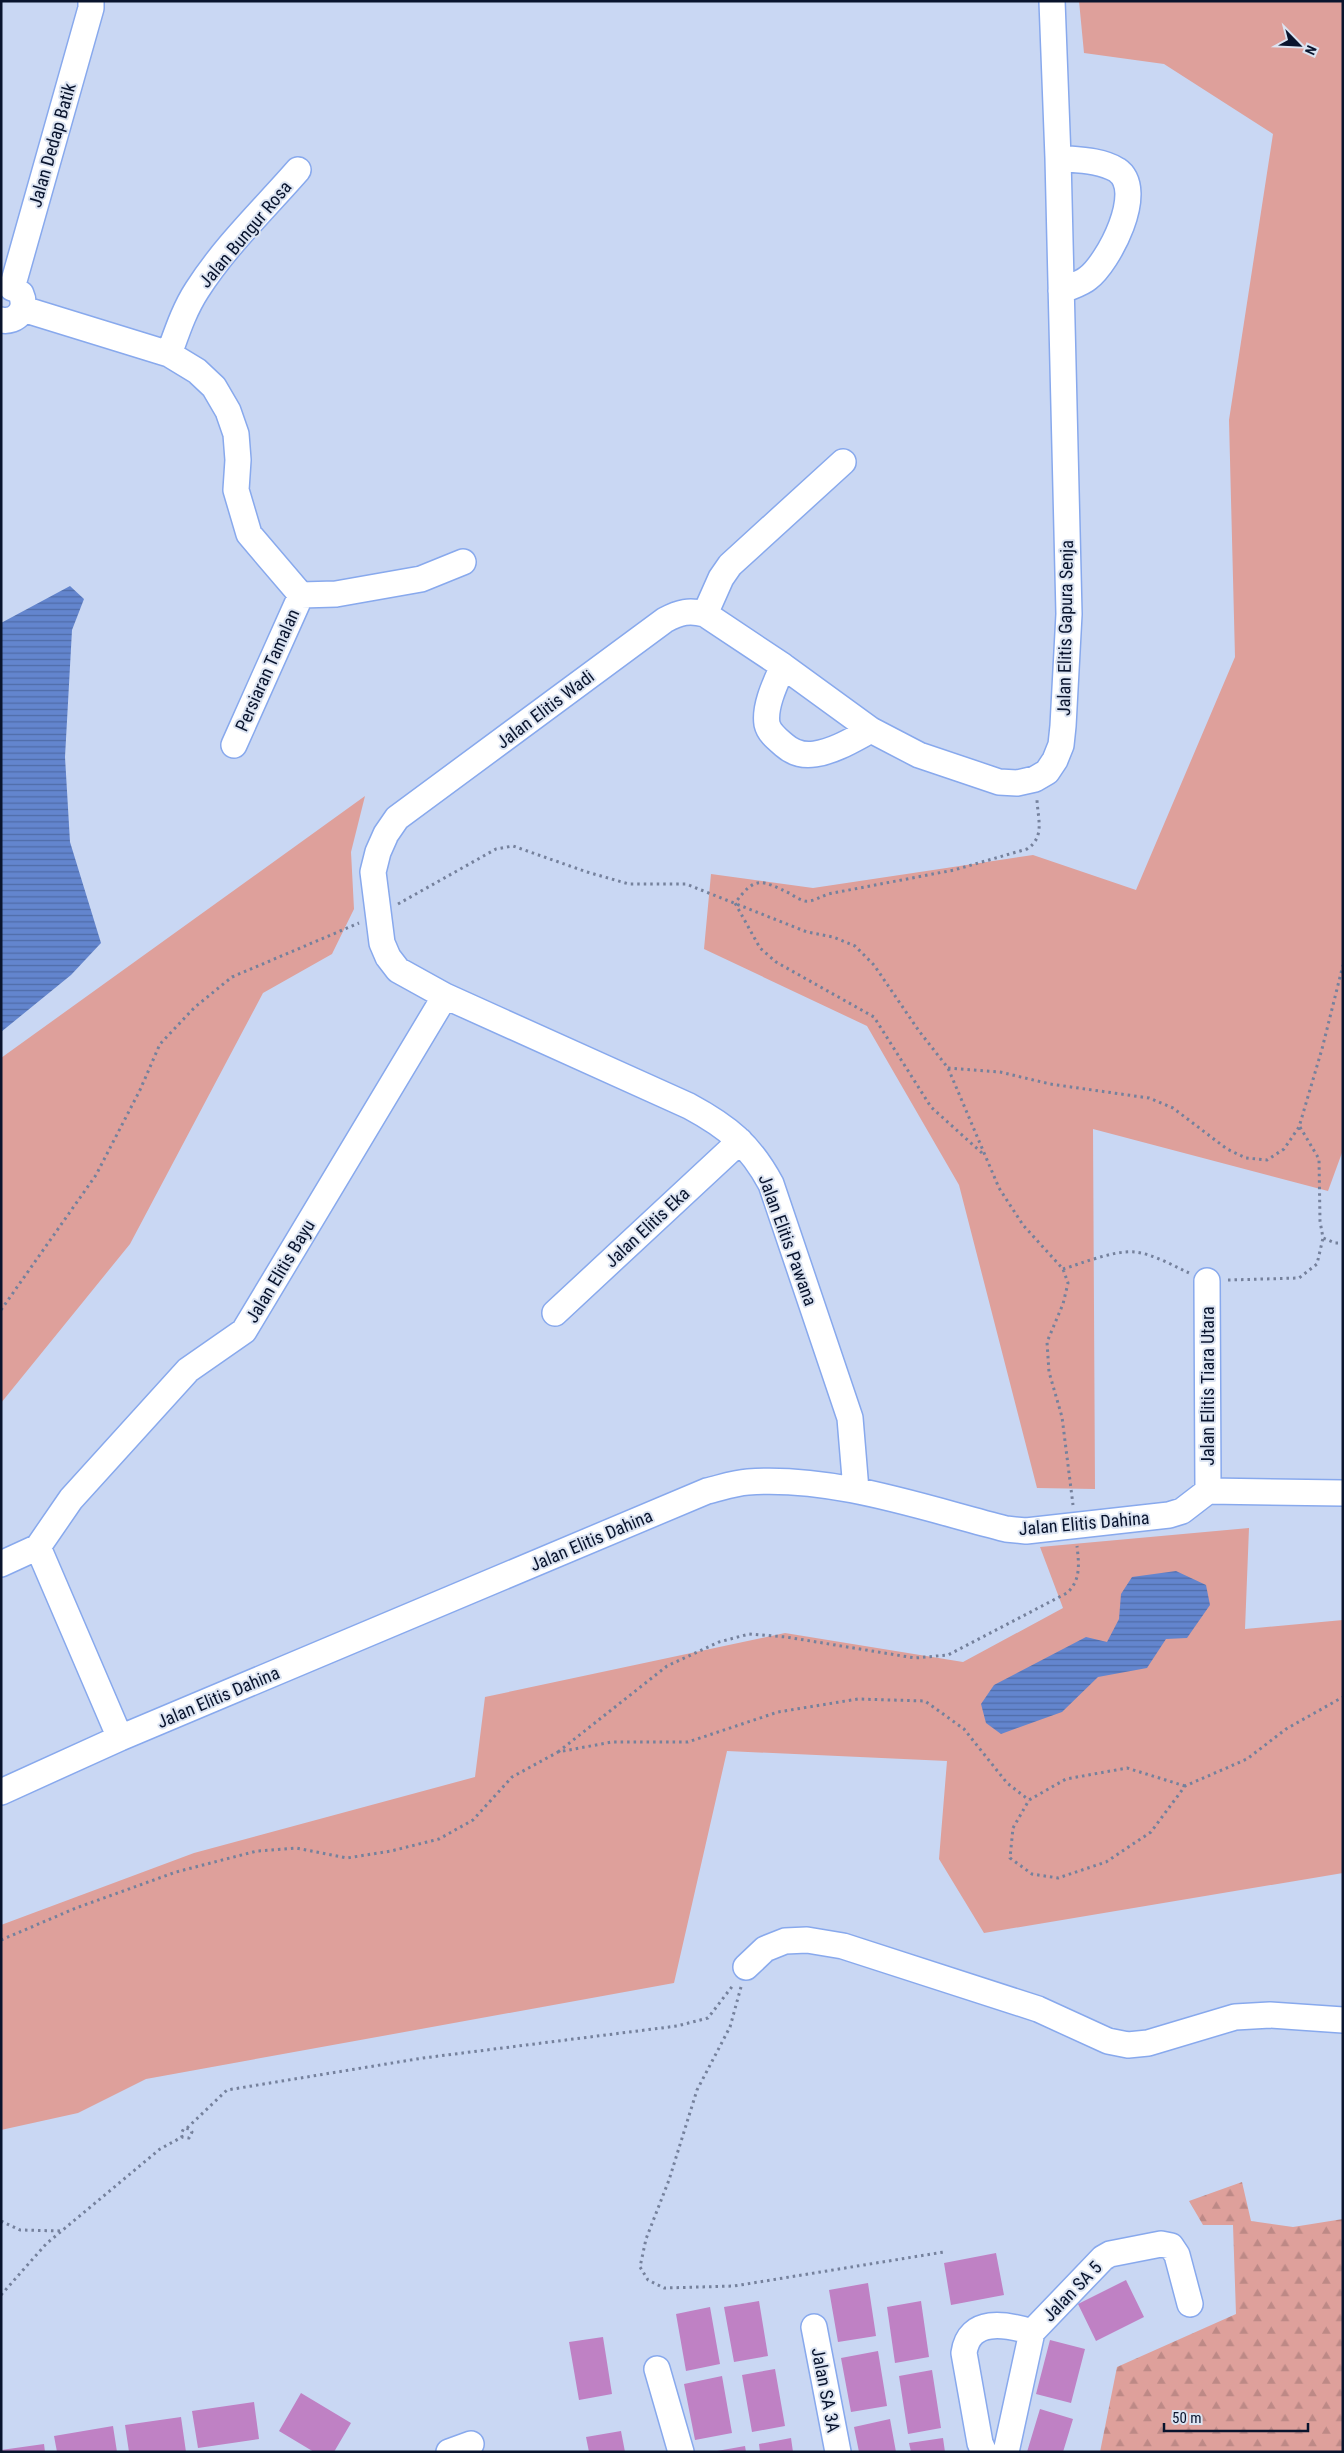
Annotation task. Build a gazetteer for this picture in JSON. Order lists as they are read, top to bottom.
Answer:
{
  "streets": {
    "street": [
      "Jalan Dedap Batik",
      "Jalan Bungur Rosa",
      "Jalan Elitis Gapura Senja",
      "Persiaran Tamalan",
      "Jalan Elitis Wadi",
      "Jalan Elitis Eka",
      "Jalan Elitis Pawana",
      "Jalan Elitis Bayu",
      "Jalan Elitis Tiara Utara",
      "Jalan Elitis Dahina",
      "Jalan SA 5",
      "Jalan SA 3A"
    ]
  },
  "crossings": [
    ["Jalan Elitis Wadi", "Jalan Elitis Pawana"],
    ["Jalan Elitis Wadi", "Jalan Elitis Bayu"],
    ["Jalan Elitis Eka", "Jalan Elitis Pawana"],
    ["Jalan Elitis Pawana", "Jalan Elitis Bayu"],
    ["Jalan Elitis Pawana", "Jalan Elitis Dahina"],
    ["Jalan Elitis Tiara Utara", "Jalan Elitis Dahina"]
  ],
  "scale_bar": "50 m",
  "north": "bottom right"
}
